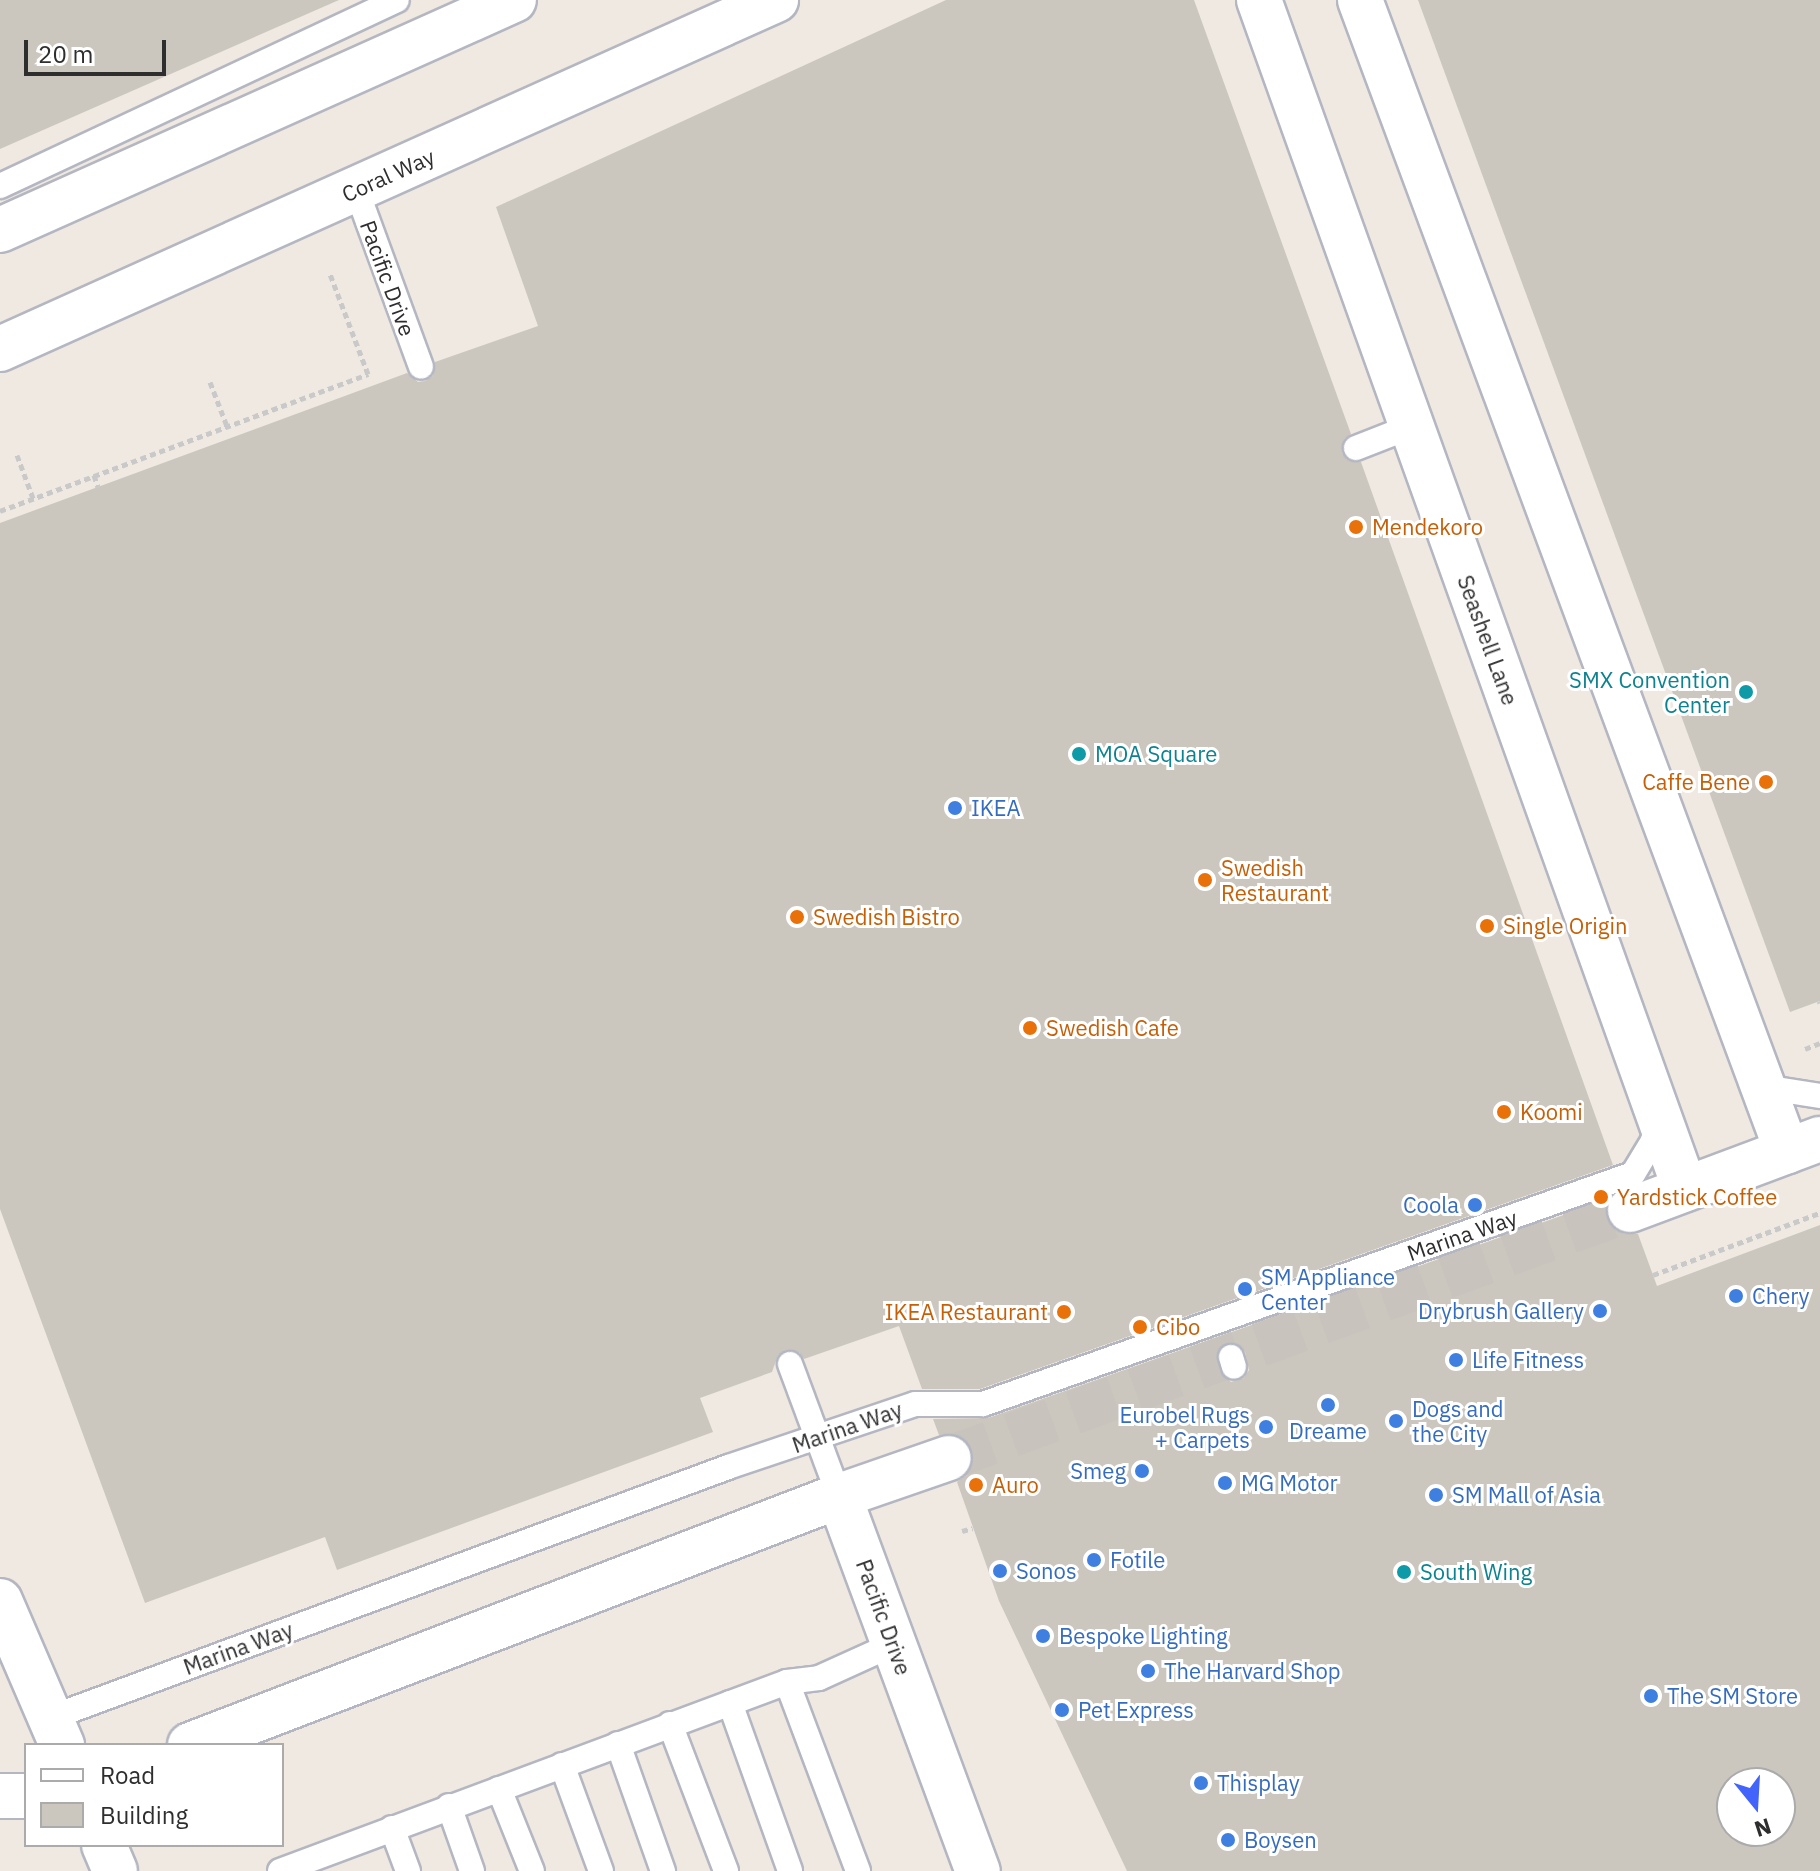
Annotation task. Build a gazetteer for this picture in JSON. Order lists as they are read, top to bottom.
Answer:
{
  "streets": {
    "street": ["Coral Way", "Pacific Drive", "Seashell Lane"],
    "lane": ["Marina Way"]
  },
  "crossings": [
    ["Coral Way", "Pacific Drive"],
    ["Pacific Drive", "Marina Way"],
    ["Seashell Lane", "Marina Way"]
  ],
  "places": [
    "Mendekoro",
    "SMX Convention Center",
    "MOA Square",
    "Caffe Bene",
    "IKEA",
    "Swedish Restaurant",
    "Swedish Bistro",
    "Single Origin",
    "Swedish Cafe",
    "Koomi",
    "Yardstick Coffee",
    "Coola",
    "SM Appliance Center",
    "Chery",
    "Drybrush Gallery",
    "IKEA Restaurant",
    "Cibo",
    "Life Fitness",
    "Dreame",
    "Dogs and the City",
    "Eurobel Rugs + Carpets",
    "Smeg",
    "MG Motor",
    "Auro",
    "SM Mall of Asia",
    "Fotile",
    "Sonos",
    "South Wing",
    "Bespoke Lighting",
    "The Harvard Shop",
    "The SM Store",
    "Pet Express",
    "Thisplay",
    "Boysen"
  ],
  "legend": ["Road", "Building"],
  "scale_bar": "20 m",
  "north": "bottom"
}
